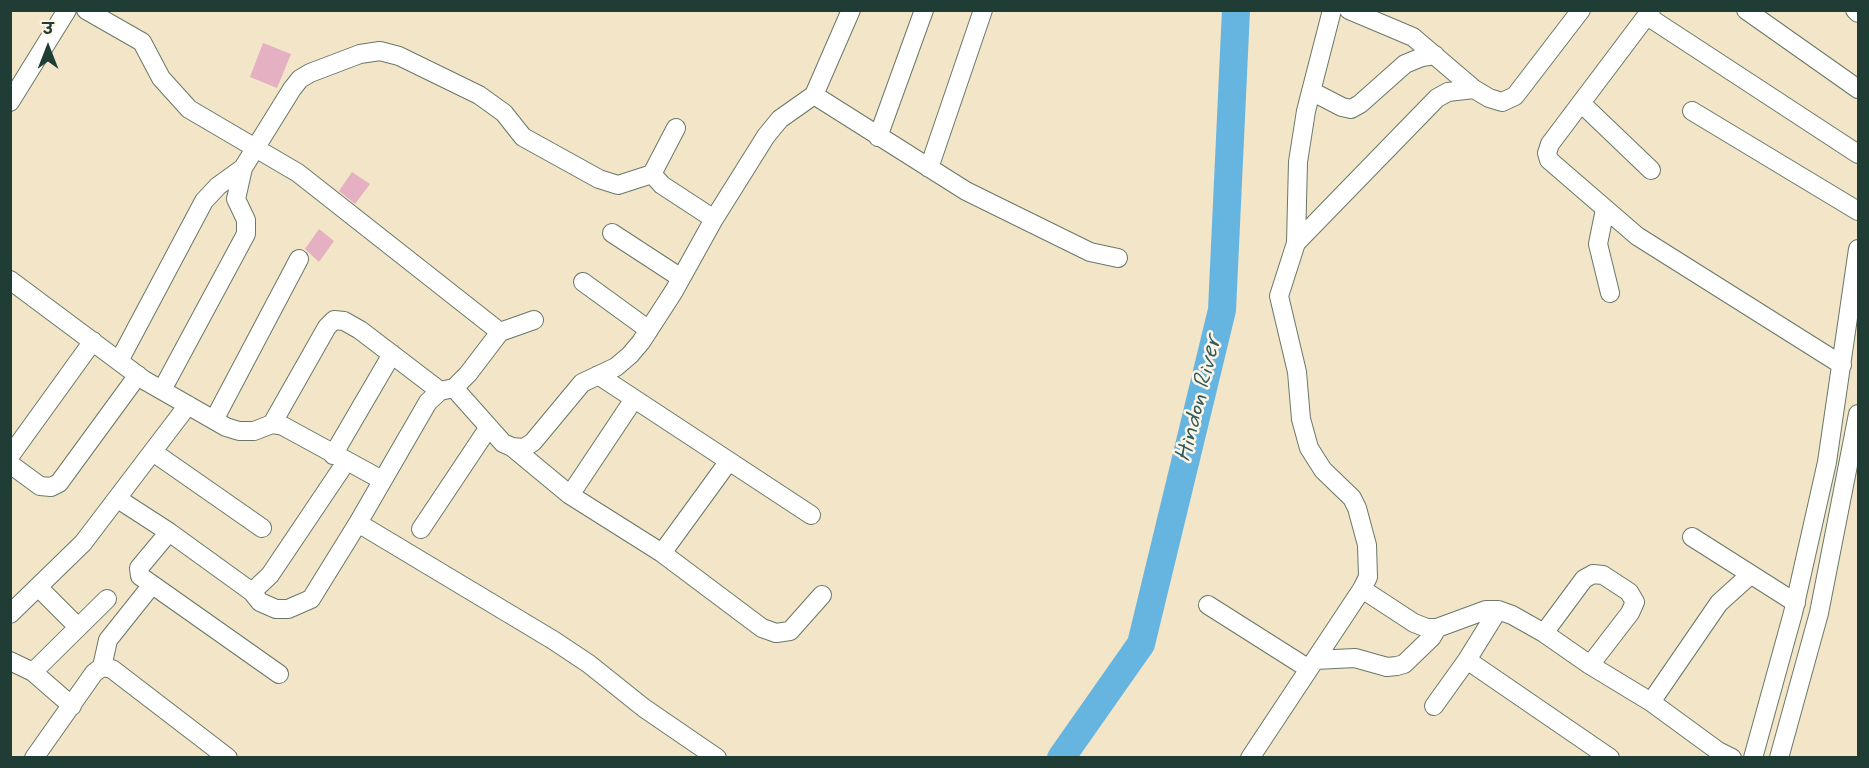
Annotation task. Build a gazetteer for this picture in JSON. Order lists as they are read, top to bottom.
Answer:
{
  "water": ["Hindon River"],
  "north": "top"
}
